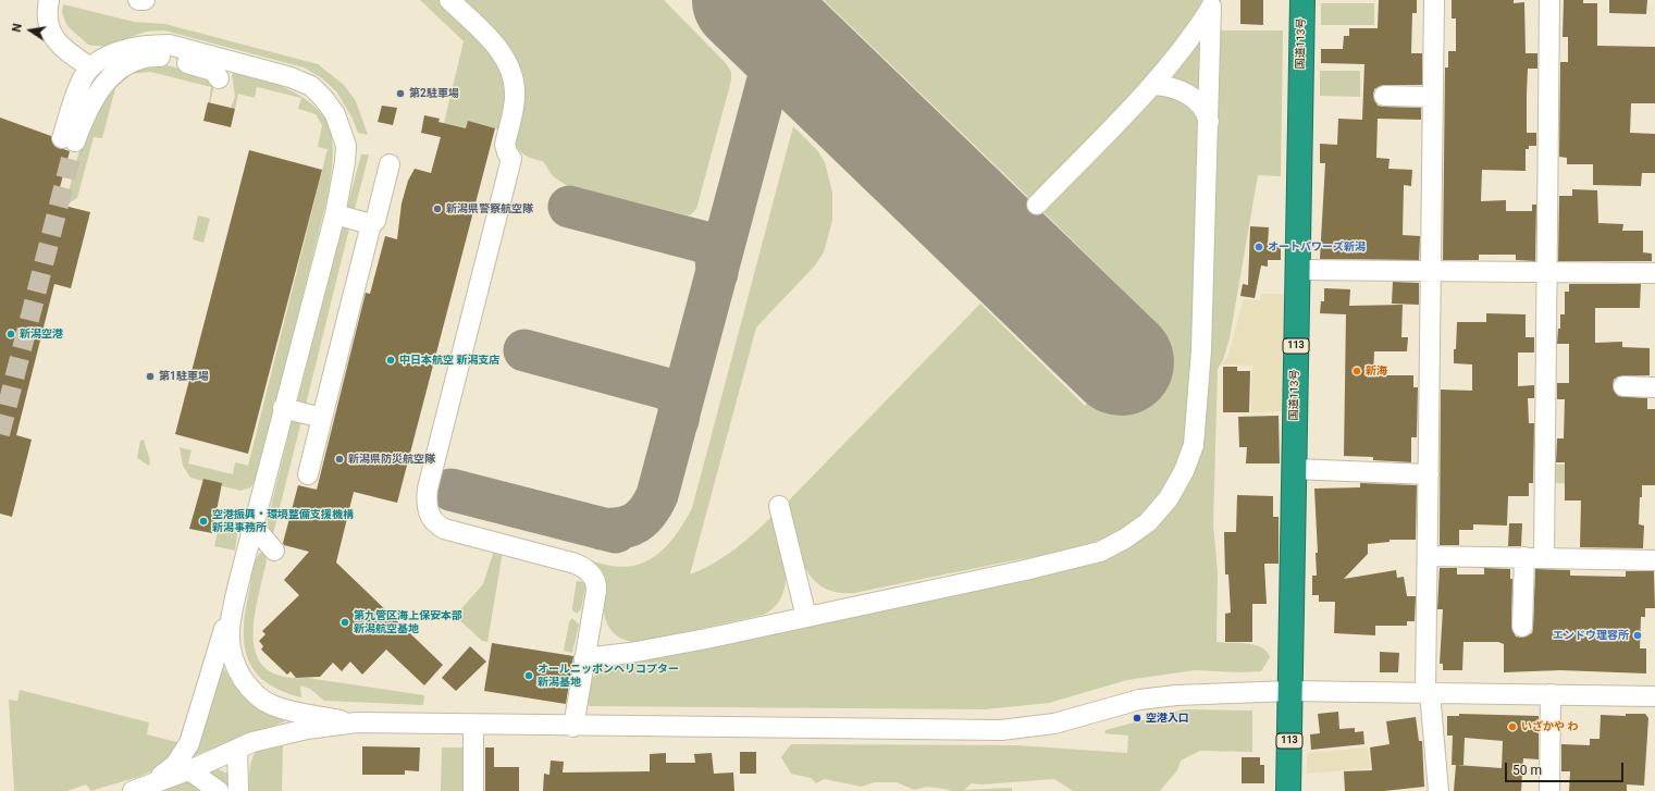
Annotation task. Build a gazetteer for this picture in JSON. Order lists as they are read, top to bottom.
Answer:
{
  "streets": {
    "highway": ["国道113号", "113"]
  },
  "places": [
    "第2駐車場",
    "新潟県警察航空隊",
    "オートパワーズ新潟",
    "新潟空港",
    "中日本航空 新潟支店",
    "新海",
    "第1駐車場",
    "新潟県防災航空隊",
    "空港振興・環境整備支援機構 新潟事務所",
    "第九管区海上保安本部 新潟航空基地",
    "エンドウ理容所",
    "オールニッポンヘリコプター 新潟基地",
    "空港入口",
    "いざかや わ"
  ],
  "scale_bar": "50 m",
  "north": "left"
}
